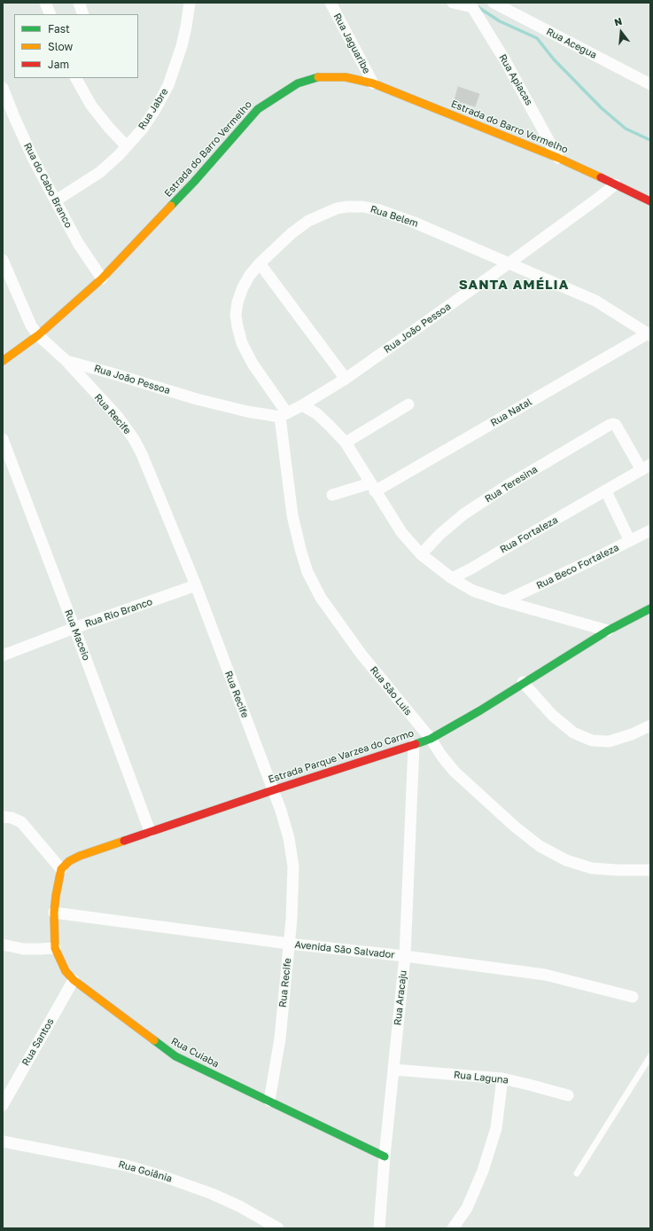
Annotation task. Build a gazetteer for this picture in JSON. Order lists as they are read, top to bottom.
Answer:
{
  "streets": {
    "street": [
      "Rua Jaguaribe",
      "Rua Acegua",
      "Rua Apiacas",
      "Rua Jabre",
      "Estrada do Barro Vermelho",
      "Rua do Cabo Branco",
      "Rua Belem",
      "Rua João Pessoa",
      "Rua Natal",
      "Rua Recife",
      "Rua Teresina",
      "Rua Fortaleza",
      "Rua Beco Fortaleza",
      "Rua Rio Branco",
      "Rua Maceio",
      "Rua São Luis",
      "Estrada Parque Varzea do Carmo",
      "Avenida São Salvador",
      "Rua Aracaju",
      "Rua Santos",
      "Rua Cuiaba",
      "Rua Laguna",
      "Rua Goiânia"
    ]
  },
  "crossings": [
    ["Rua Jaguaribe", "Estrada do Barro Vermelho"],
    ["Rua Apiacas", "Estrada do Barro Vermelho"],
    ["Rua Jabre", "Rua do Cabo Branco"],
    ["Estrada do Barro Vermelho", "Rua do Cabo Branco"],
    ["Estrada do Barro Vermelho", "Rua João Pessoa"],
    ["Estrada do Barro Vermelho", "Rua Recife"],
    ["Rua Belem", "Rua João Pessoa"],
    ["Rua Belem", "Rua Natal"],
    ["Rua Belem", "Rua São Luis"],
    ["Rua João Pessoa", "Rua Recife"],
    ["Rua João Pessoa", "Rua São Luis"],
    ["Rua Recife", "Rua Rio Branco"],
    ["Rua Recife", "Estrada Parque Varzea do Carmo"],
    ["Rua Recife", "Avenida São Salvador"],
    ["Rua Recife", "Rua Cuiaba"],
    ["Rua Teresina", "Rua Fortaleza"],
    ["Rua Rio Branco", "Rua Maceio"],
    ["Rua Maceio", "Estrada Parque Varzea do Carmo"],
    ["Rua São Luis", "Estrada Parque Varzea do Carmo"],
    ["Estrada Parque Varzea do Carmo", "Rua Aracaju"],
    ["Avenida São Salvador", "Rua Aracaju"],
    ["Avenida São Salvador", "Rua Cuiaba"],
    ["Rua Aracaju", "Rua Cuiaba"],
    ["Rua Aracaju", "Rua Laguna"],
    ["Rua Santos", "Rua Cuiaba"]
  ],
  "districts": ["SANTA AMÉLIA"],
  "legend": ["Fast", "Slow", "Jam"],
  "north": "top"
}
